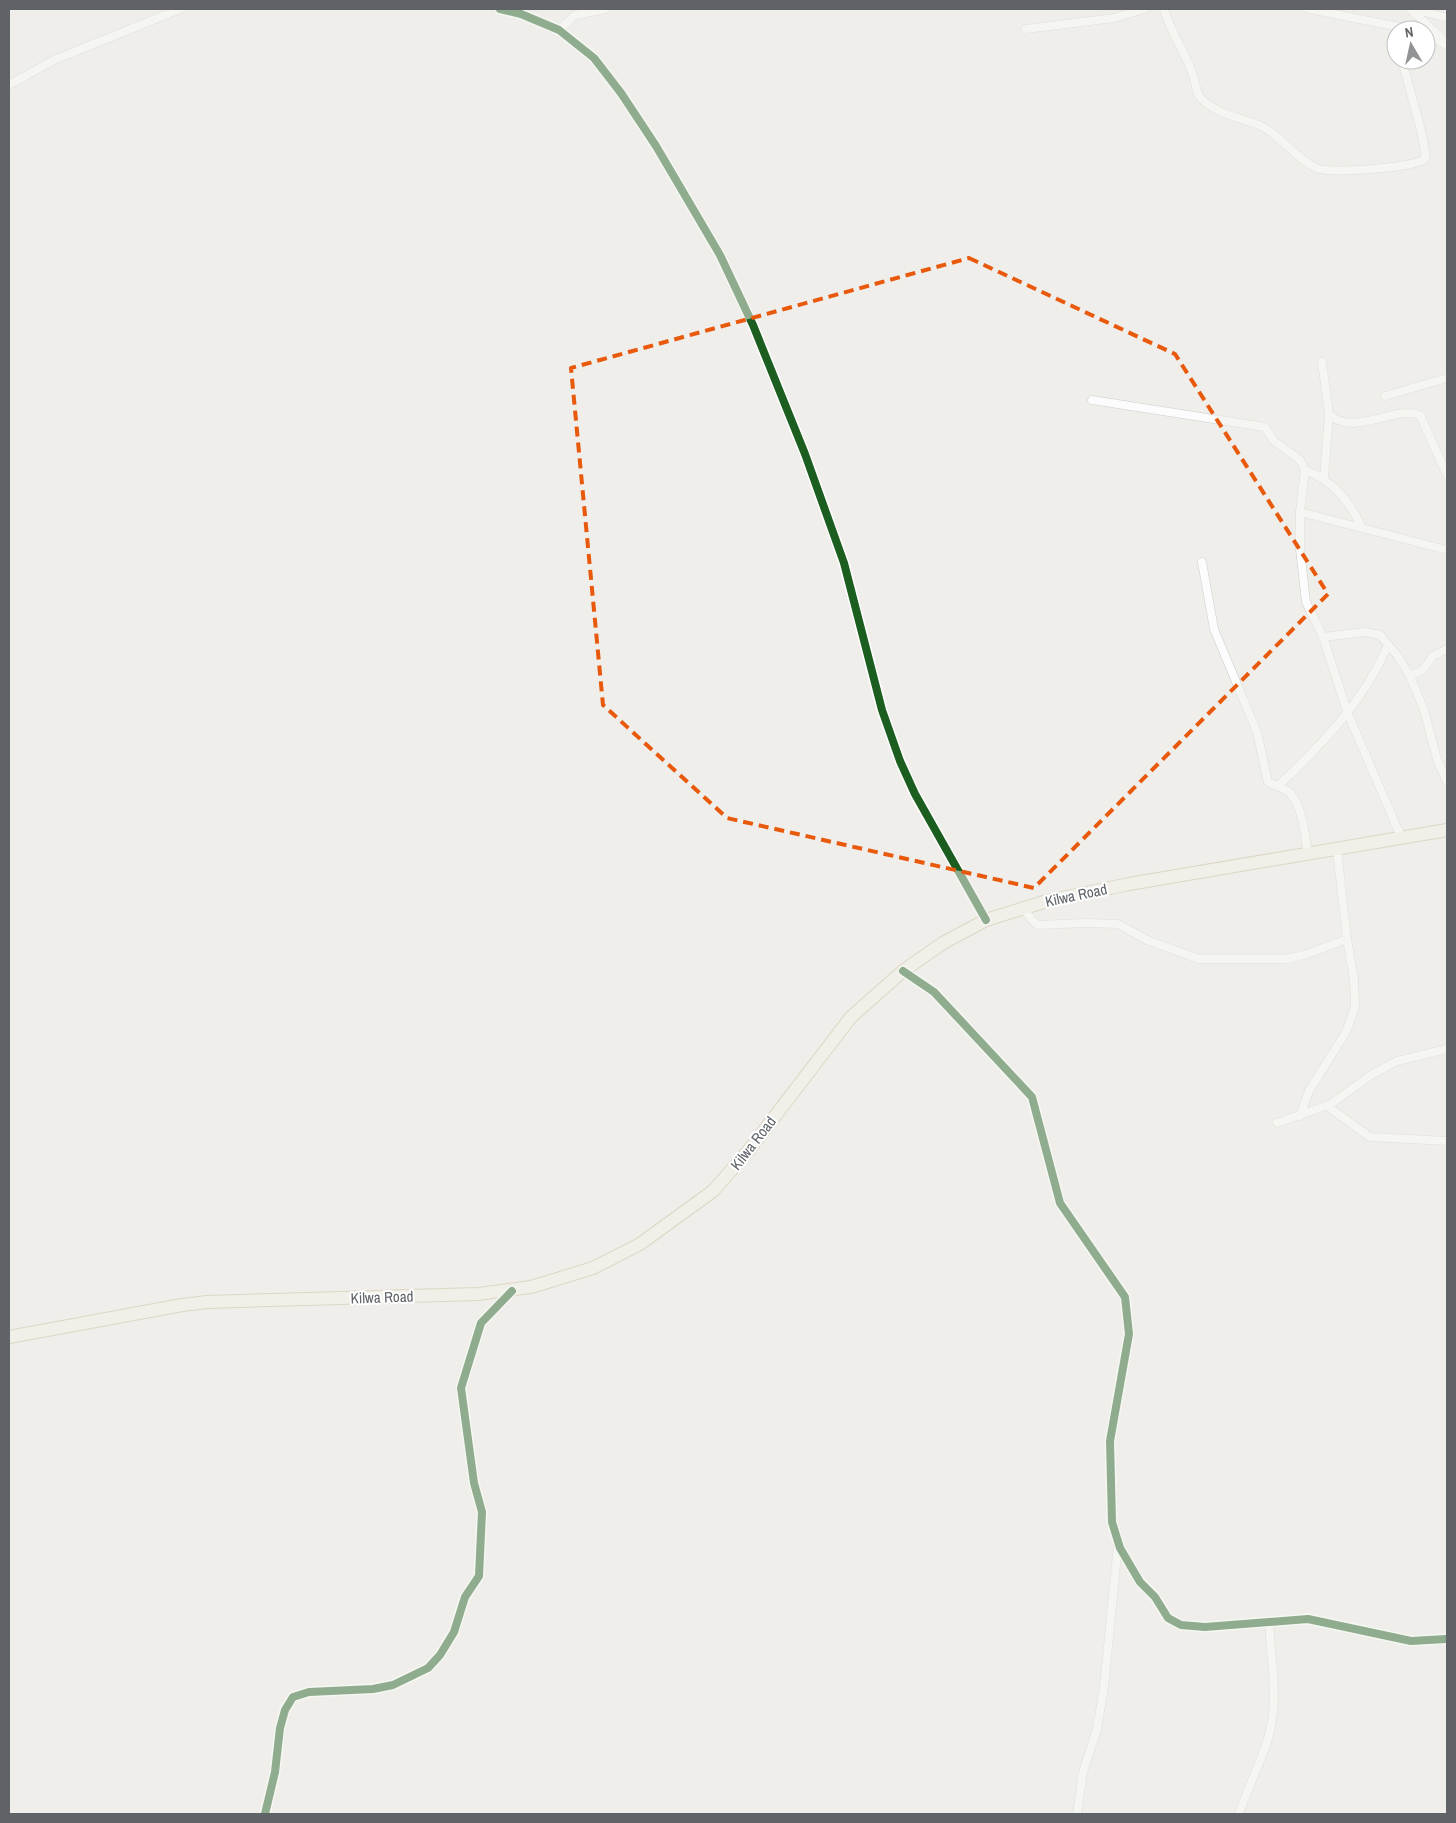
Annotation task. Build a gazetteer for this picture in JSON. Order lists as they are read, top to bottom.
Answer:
{
  "streets": {
    "highway": ["Kilwa Road"]
  },
  "north": "top"
}
